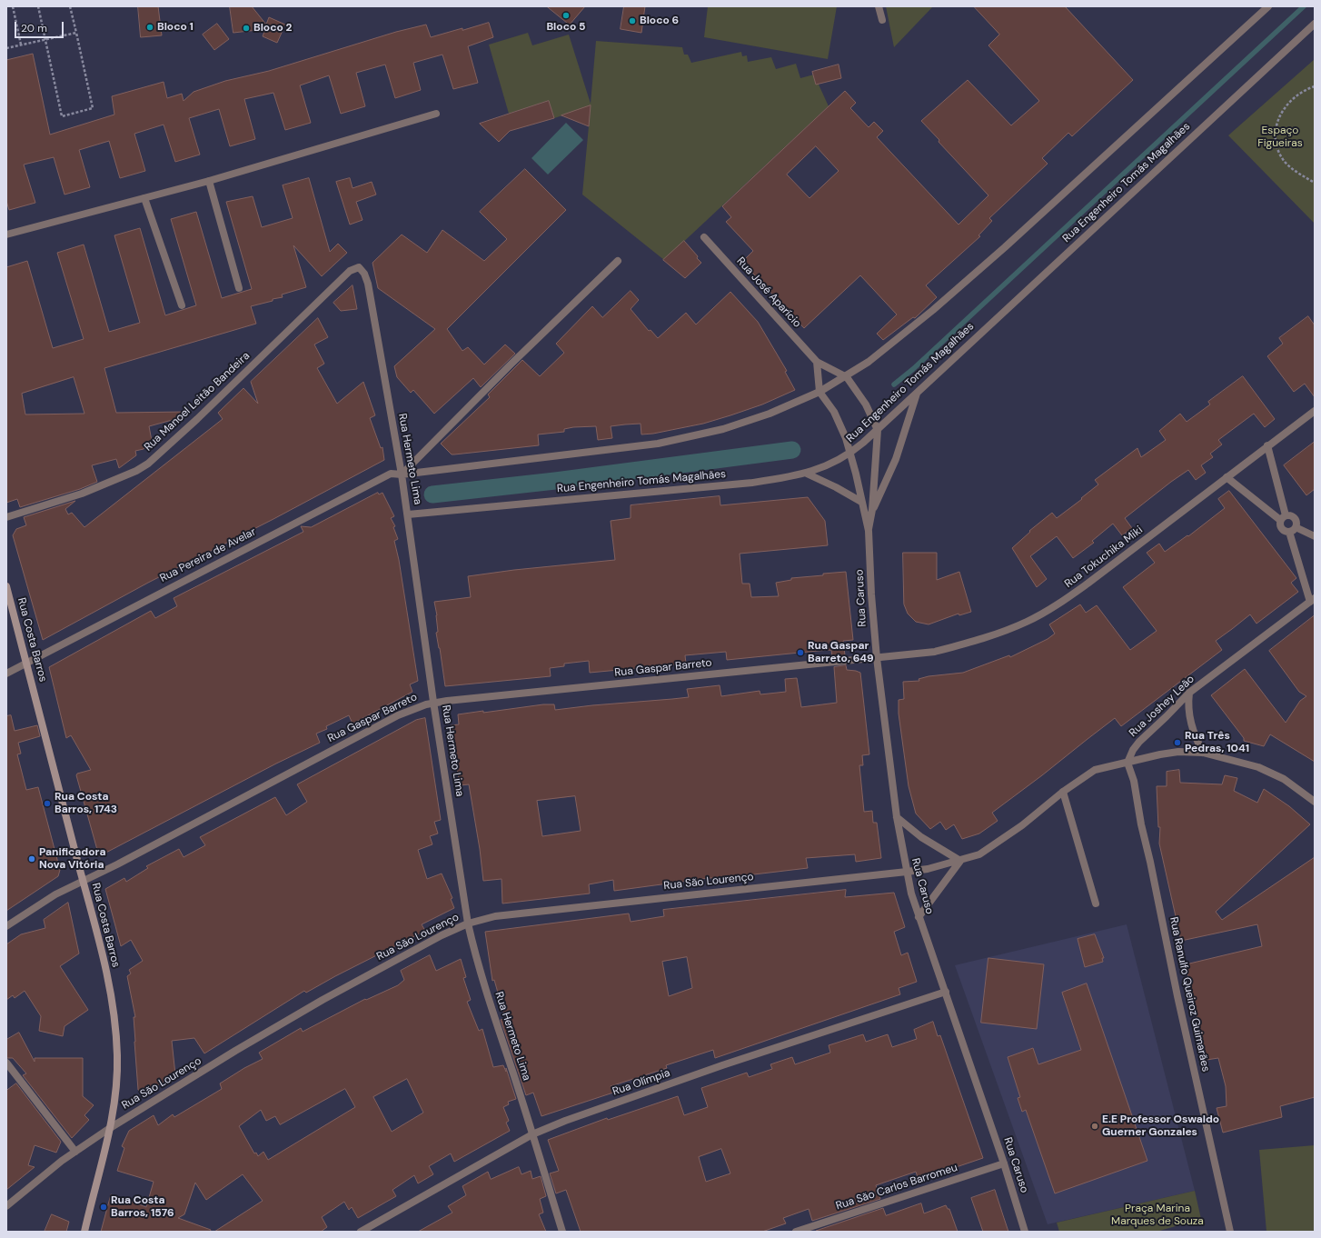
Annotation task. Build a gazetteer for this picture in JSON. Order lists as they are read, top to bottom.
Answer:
{
  "streets": {
    "main road": ["Rua Costa Barros"],
    "street": [
      "Rua Engenheiro Tomás Magalhães",
      "Rua José Aparício",
      "Rua Manoel Leitão Bandeira",
      "Rua Hermeto Lima",
      "Rua Pereira de Avelar",
      "Rua Tokuchika Miki",
      "Rua Caruso",
      "Rua Gaspar Barreto",
      "Rua Joshey Leão",
      "Rua São Lourenço",
      "Rua Ranulfo Queiroz Guimarães",
      "Rua Olímpia",
      "Rua São Carlos Barromeu"
    ]
  },
  "crossings": [
    ["Rua Engenheiro Tomás Magalhães", "Rua Hermeto Lima"],
    ["Rua Engenheiro Tomás Magalhães", "Rua Caruso"],
    ["Rua Manoel Leitão Bandeira", "Rua Hermeto Lima"],
    ["Rua Hermeto Lima", "Rua Pereira de Avelar"],
    ["Rua Hermeto Lima", "Rua Gaspar Barreto"],
    ["Rua Hermeto Lima", "Rua São Lourenço"],
    ["Rua Hermeto Lima", "Rua Olímpia"],
    ["Rua Pereira de Avelar", "Rua Costa Barros"],
    ["Rua Tokuchika Miki", "Rua Caruso"],
    ["Rua Tokuchika Miki", "Rua Gaspar Barreto"],
    ["Rua Caruso", "Rua Gaspar Barreto"],
    ["Rua Caruso", "Rua São Lourenço"],
    ["Rua Caruso", "Rua Olímpia"],
    ["Rua Caruso", "Rua São Carlos Barromeu"],
    ["Rua Costa Barros", "Rua Gaspar Barreto"],
    ["Rua Costa Barros", "Rua São Lourenço"],
    ["Rua Joshey Leão", "Rua Ranulfo Queiroz Guimarães"]
  ],
  "parks": ["Espaço Figueiras", "Praça Marina Marques de Souza"],
  "places": [
    "Bloco 5",
    "Bloco 6",
    "Bloco 1",
    "Bloco 2",
    "Rua Gaspar Barreto, 649",
    "Rua Três Pedras, 1041",
    "Rua Costa Barros, 1743",
    "Panificadora Nova Vitória",
    "E.E Professor Oswaldo Guerner Gonzales",
    "Rua Costa Barros, 1576"
  ],
  "scale_bar": "20 m"
}
